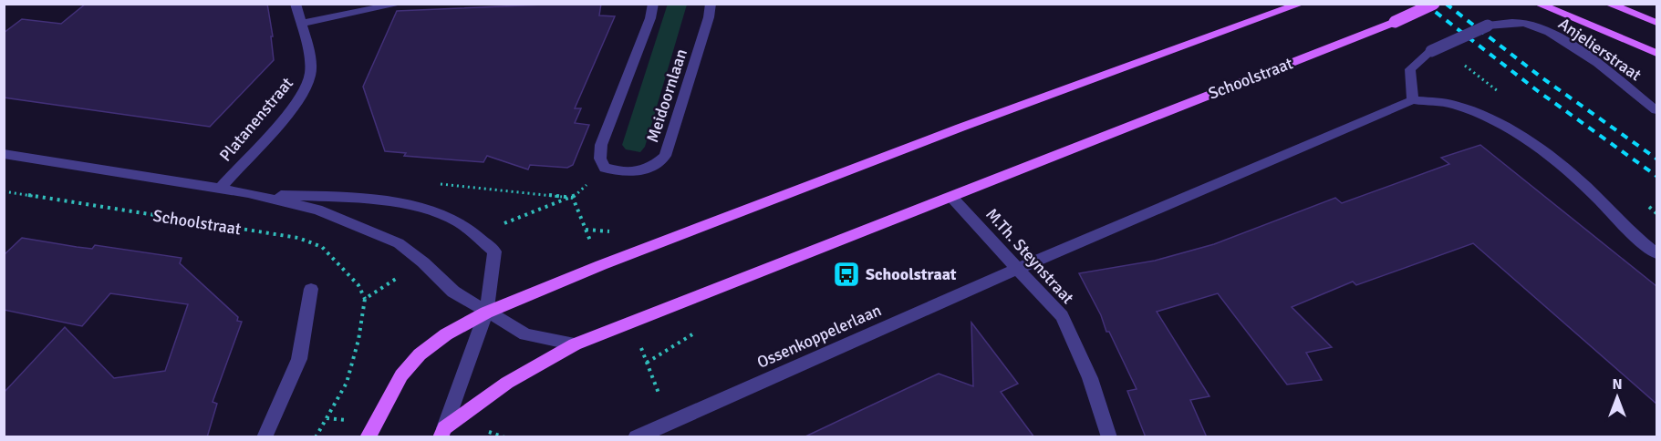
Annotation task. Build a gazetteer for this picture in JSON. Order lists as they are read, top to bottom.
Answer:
{
  "streets": {
    "main road": ["Schoolstraat"],
    "street": [
      "Anjelierstraat",
      "Meidoornlaan",
      "Platanenstraat",
      "M.Th. Steynstraat",
      "Ossenkoppelerlaan"
    ]
  },
  "crossings": [
    ["Schoolstraat", "M.Th. Steynstraat"],
    ["M.Th. Steynstraat", "Ossenkoppelerlaan"]
  ],
  "places": {
    "bus stop": ["Schoolstraat"]
  },
  "north": "top"
}
